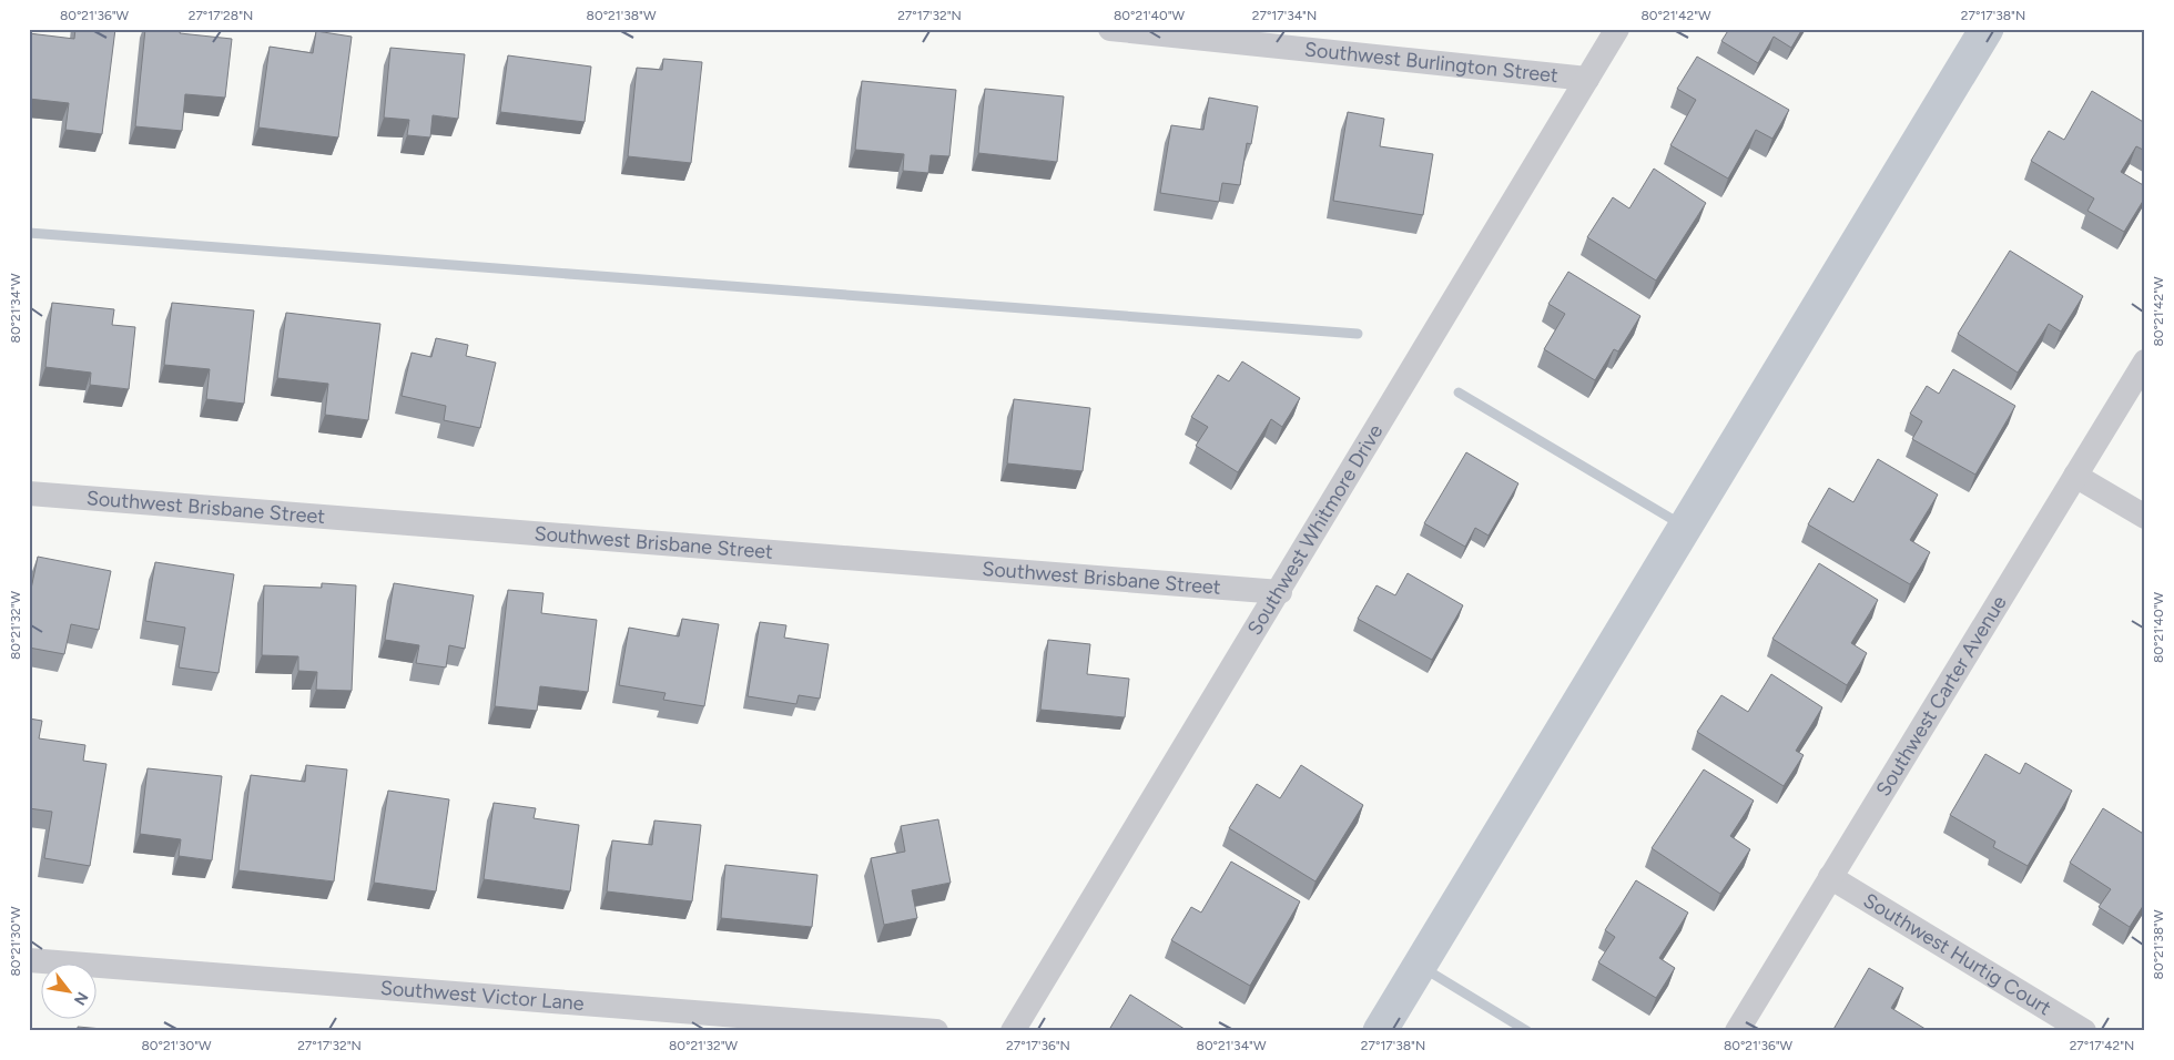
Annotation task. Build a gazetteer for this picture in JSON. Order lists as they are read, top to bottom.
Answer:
{
  "streets": {
    "street": [
      "Southwest Burlington Street",
      "Southwest Brisbane Street",
      "Southwest Whitmore Drive",
      "Southwest Carter Avenue",
      "Southwest Hurtig Court",
      "Southwest Victor Lane"
    ]
  },
  "crossings": [
    ["Southwest Burlington Street", "Southwest Whitmore Drive"],
    ["Southwest Brisbane Street", "Southwest Whitmore Drive"],
    ["Southwest Carter Avenue", "Southwest Hurtig Court"]
  ],
  "north": "bottom right",
  "coordinates": [
    "80°21'36\"W",
    "27°17'28\"N",
    "80°21'38\"W",
    "27°17'32\"N",
    "80°21'40\"W",
    "27°17'34\"N",
    "80°21'42\"W",
    "27°17'38\"N",
    "80°21'34\"W",
    "80°21'32\"W",
    "80°21'30\"W",
    "27°17'36\"N",
    "27°17'42\"N"
  ]
}
